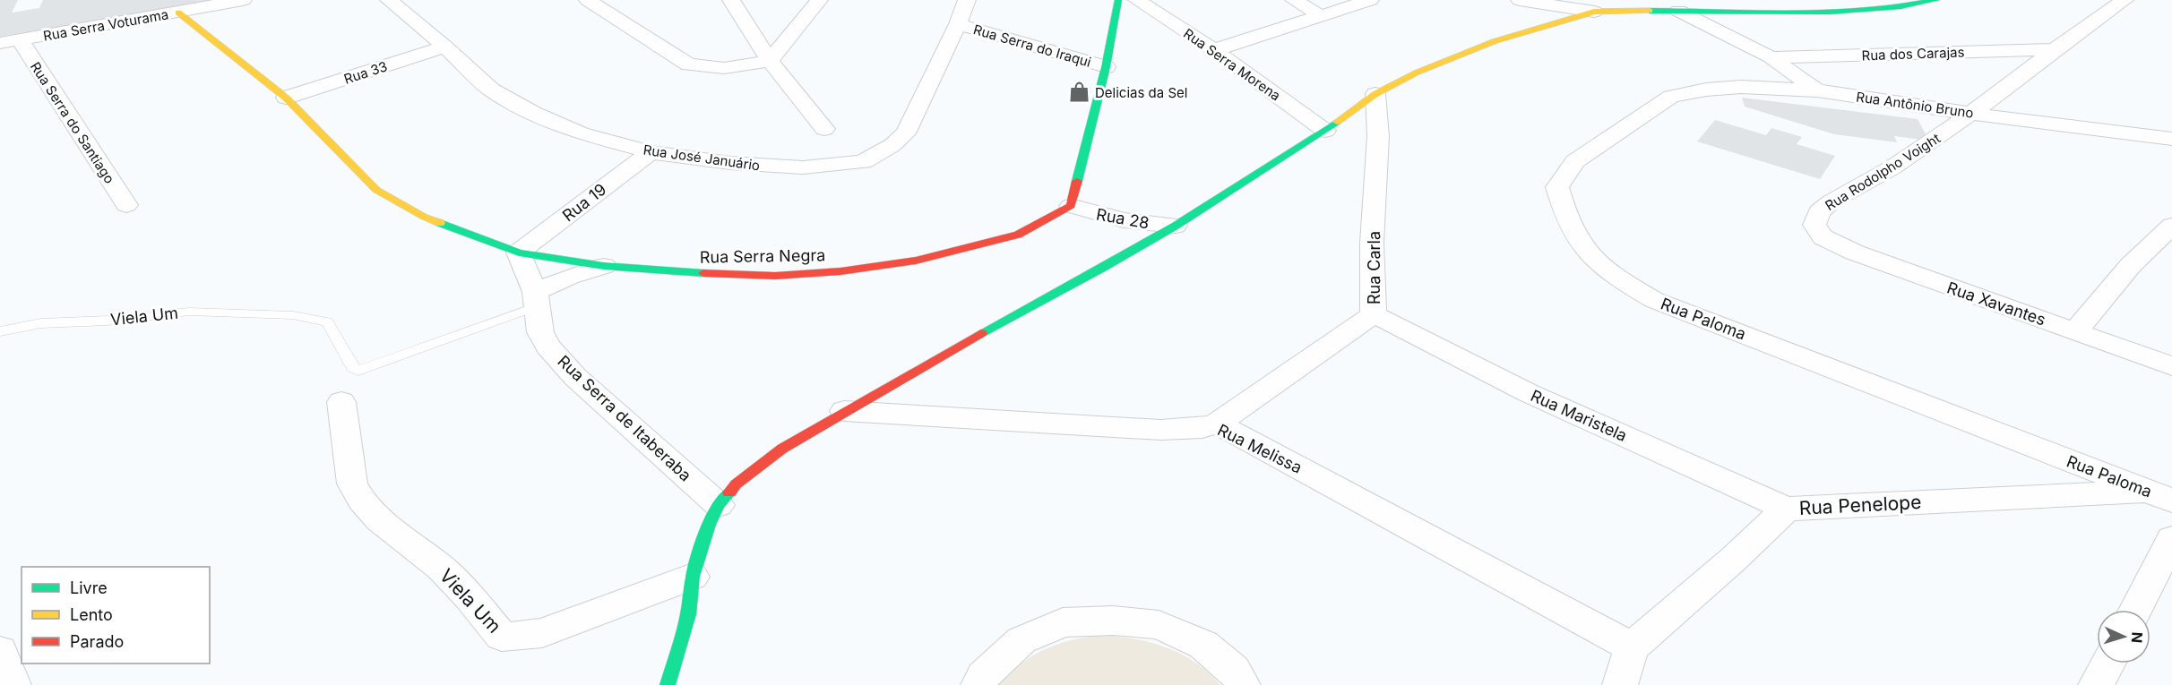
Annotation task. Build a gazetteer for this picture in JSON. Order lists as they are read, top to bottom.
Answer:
{
  "streets": {
    "street": [
      "Rua Serra Voturama",
      "Rua Serra do Iraqui",
      "Rua dos Carajas",
      "Rua Serra Morena",
      "Rua 33",
      "Rua Antônio Bruno",
      "Rua Serra do Santiago",
      "Rua José Januário",
      "Rua Rodolpho Voight",
      "Rua 19",
      "Rua 28",
      "Rua Serra Negra",
      "Rua Carla",
      "Rua Xavantes",
      "Viela Um",
      "Rua Paloma",
      "Rua Maristela",
      "Rua Serra de Itaberaba",
      "Rua Melissa",
      "Rua Penelope"
    ]
  },
  "crossings": [
    ["Rua Serra Voturama", "Rua Serra do Santiago"],
    ["Rua Serra do Iraqui", "Rua José Januário"],
    ["Rua dos Carajas", "Rua Antônio Bruno"],
    ["Rua dos Carajas", "Rua Rodolpho Voight"],
    ["Rua 33", "Rua José Januário"],
    ["Rua 33", "Rua Serra Negra"],
    ["Rua Antônio Bruno", "Rua Rodolpho Voight"],
    ["Rua Antônio Bruno", "Rua Paloma"],
    ["Rua José Januário", "Rua 19"],
    ["Rua Rodolpho Voight", "Rua Xavantes"],
    ["Rua 19", "Rua Serra Negra"],
    ["Rua 19", "Rua Serra de Itaberaba"],
    ["Rua 28", "Rua Serra Negra"],
    ["Rua Serra Negra", "Rua Serra de Itaberaba"],
    ["Rua Carla", "Rua Maristela"],
    ["Rua Carla", "Rua Melissa"],
    ["Viela Um", "Rua Serra de Itaberaba"],
    ["Rua Paloma", "Rua Penelope"],
    ["Rua Maristela", "Rua Penelope"],
    ["Rua Melissa", "Rua Penelope"]
  ],
  "places": {
    "shop": ["Delicias da Sel"]
  },
  "legend": ["Livre", "Lento", "Parado"],
  "north": "right"
}
